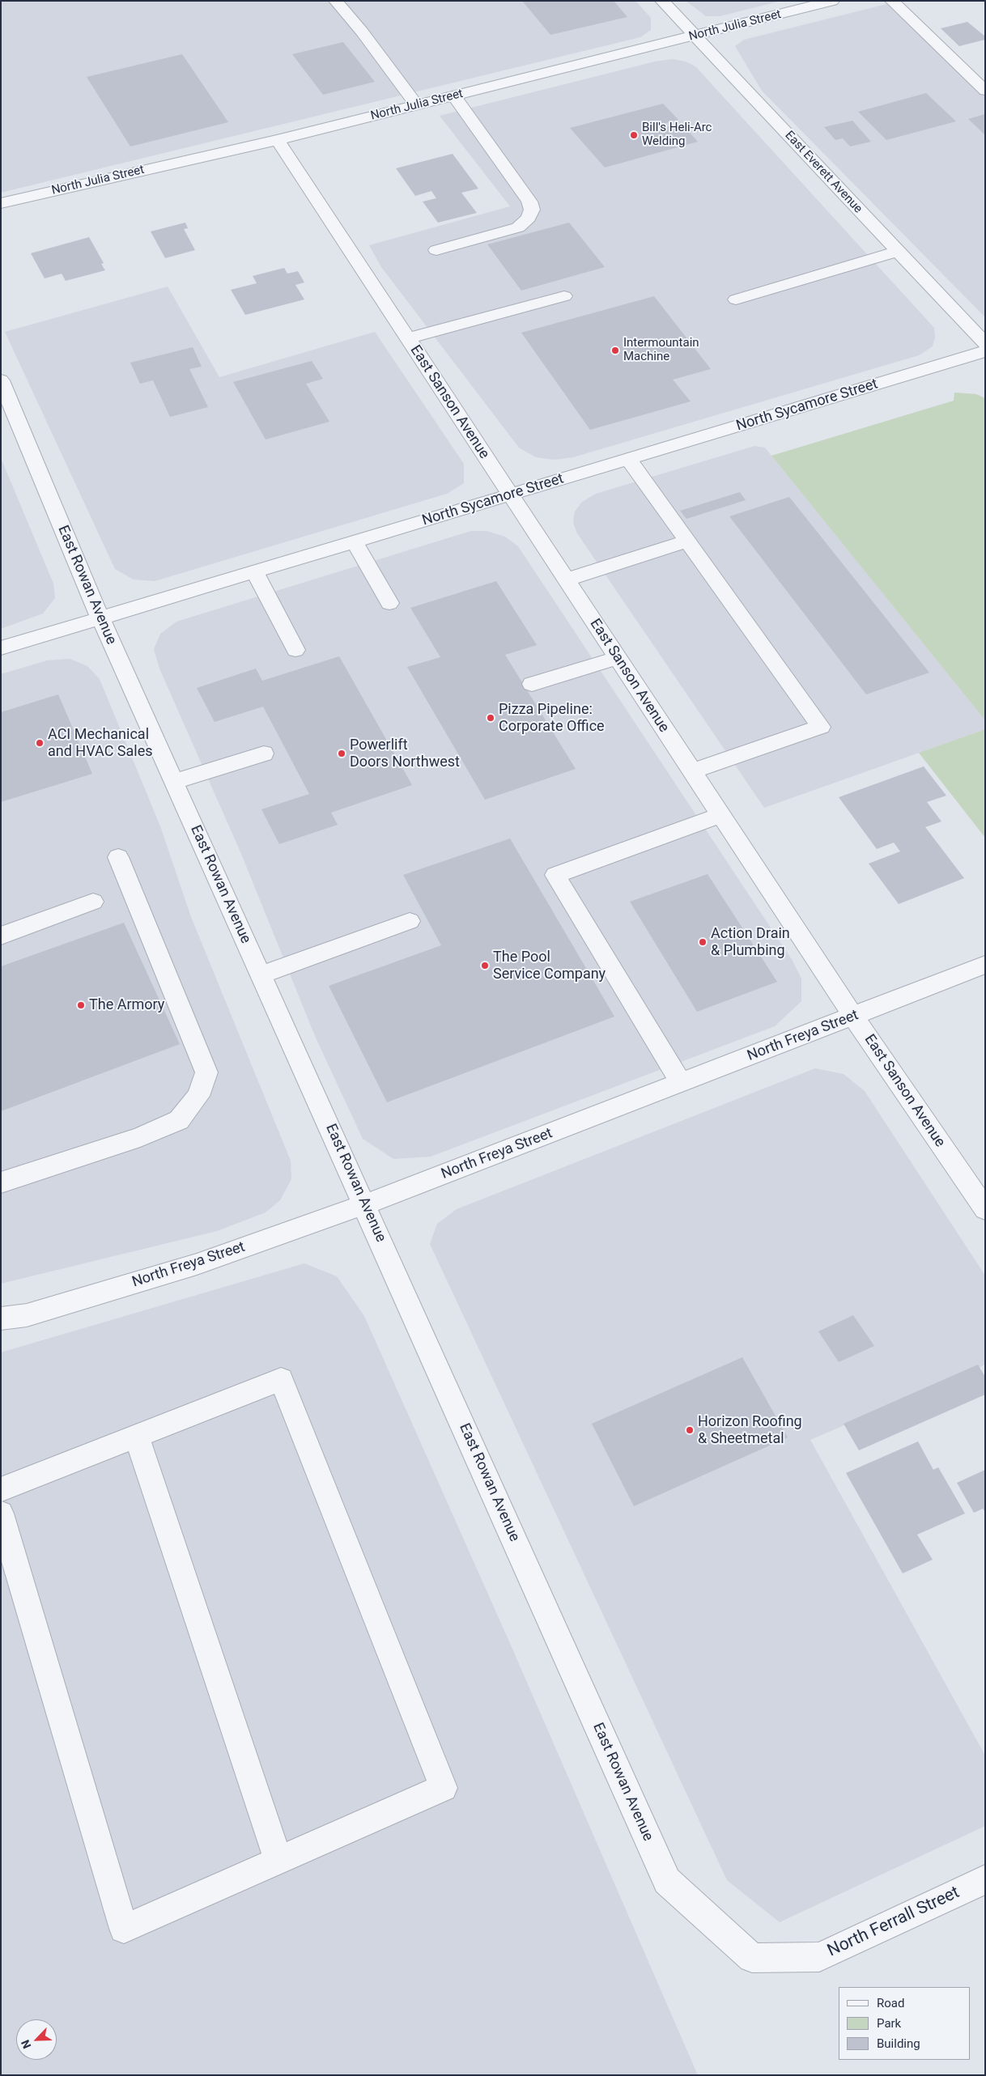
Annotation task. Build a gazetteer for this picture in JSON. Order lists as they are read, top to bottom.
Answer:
{
  "streets": {
    "street": [
      "North Julia Street",
      "East Everett Avenue",
      "East Sanson Avenue",
      "North Sycamore Street",
      "East Rowan Avenue",
      "North Freya Street",
      "North Ferrall Street"
    ]
  },
  "crossings": [
    ["North Julia Street", "East Everett Avenue"],
    ["North Julia Street", "East Sanson Avenue"],
    ["East Sanson Avenue", "North Sycamore Street"],
    ["East Sanson Avenue", "North Freya Street"],
    ["North Sycamore Street", "East Rowan Avenue"],
    ["East Rowan Avenue", "North Freya Street"],
    ["East Rowan Avenue", "North Ferrall Street"]
  ],
  "places": [
    "Bill's Heli-Arc Welding",
    "Intermountain Machine",
    "Pizza Pipeline: Corporate Office",
    "ACI Mechanical and HVAC Sales",
    "Powerlift Doors Northwest",
    "Action Drain & Plumbing",
    "The Pool Service Company",
    "The Armory",
    "Horizon Roofing & Sheetmetal"
  ],
  "legend": ["Road", "Park", "Building"],
  "north": "bottom left"
}
